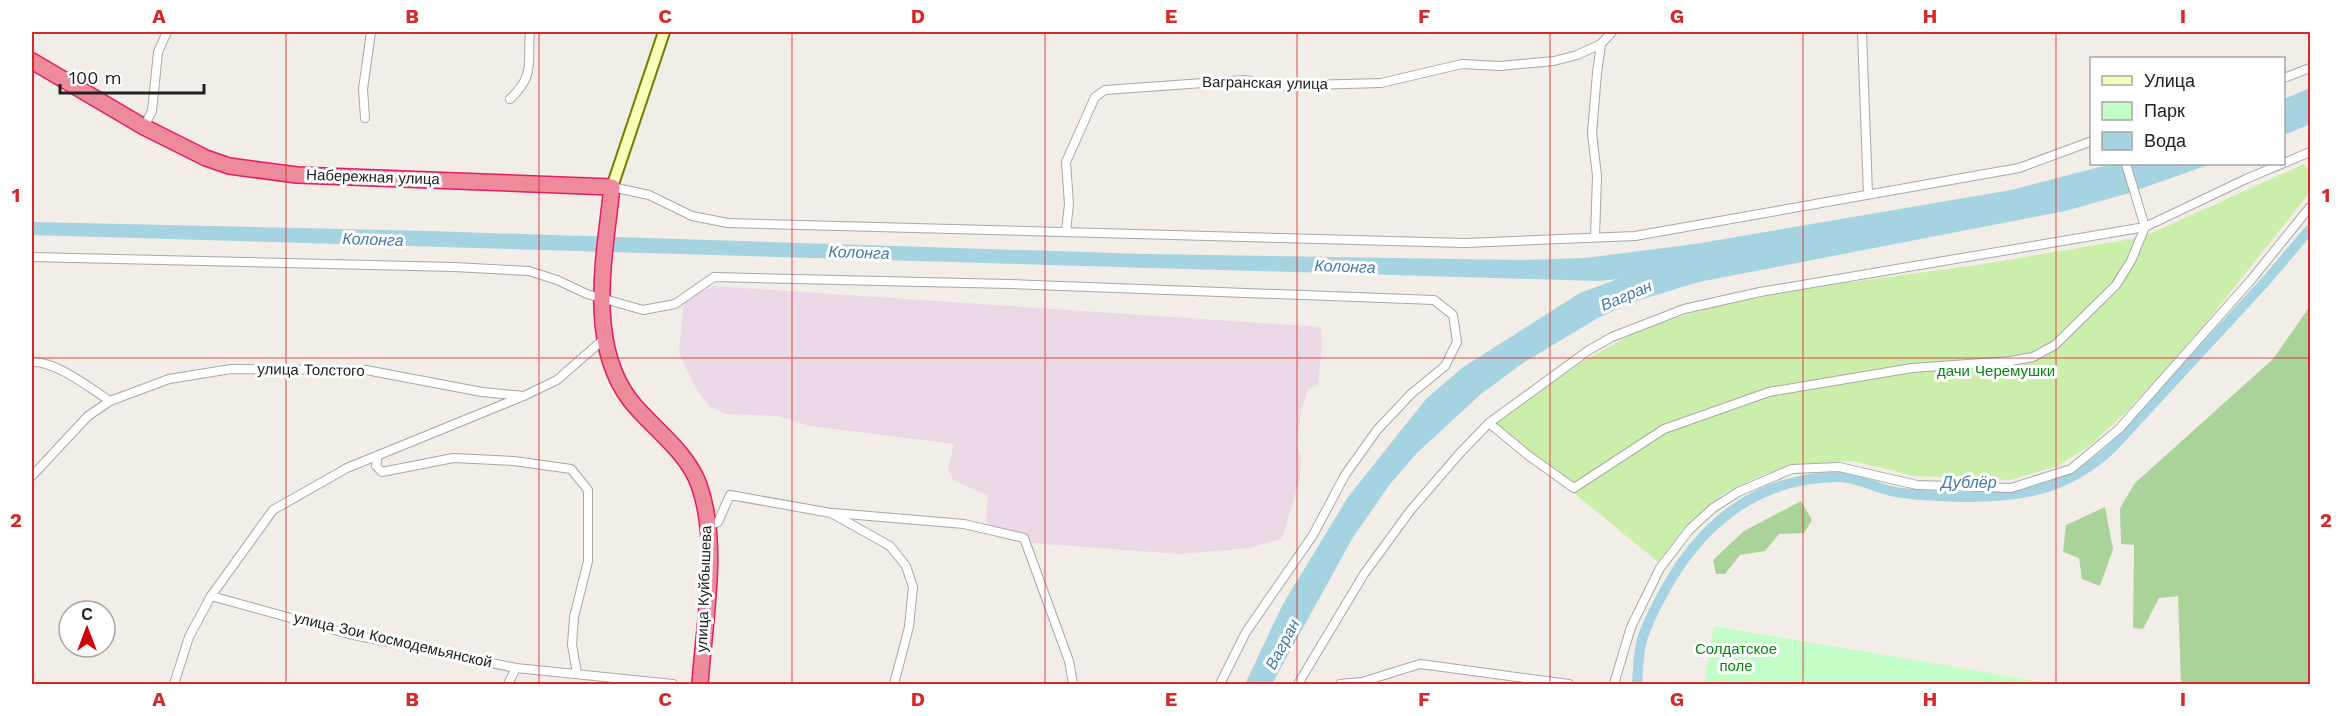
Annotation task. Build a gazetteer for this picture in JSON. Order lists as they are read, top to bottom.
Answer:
{
  "streets": {
    "highway": ["Набережная улица", "улица Куйбышева"],
    "street": ["Вагранская улица", "улица Толстого", "улица Зои Космодемьянской"]
  },
  "crossings": [
    ["Набережная улица", "улица Куйбышева"]
  ],
  "water": ["Колонга", "Вагран", "Дублёр"],
  "parks": ["дачи Черемушки", "Солдатское поле"],
  "legend": ["Улица", "Парк", "Вода"],
  "scale_bar": "100 m",
  "north": "top",
  "grid": {
    "columns": [
      "A",
      "B",
      "C",
      "D",
      "E",
      "F",
      "G",
      "H",
      "I"
    ],
    "rows": ["1", "2"]
  }
}
